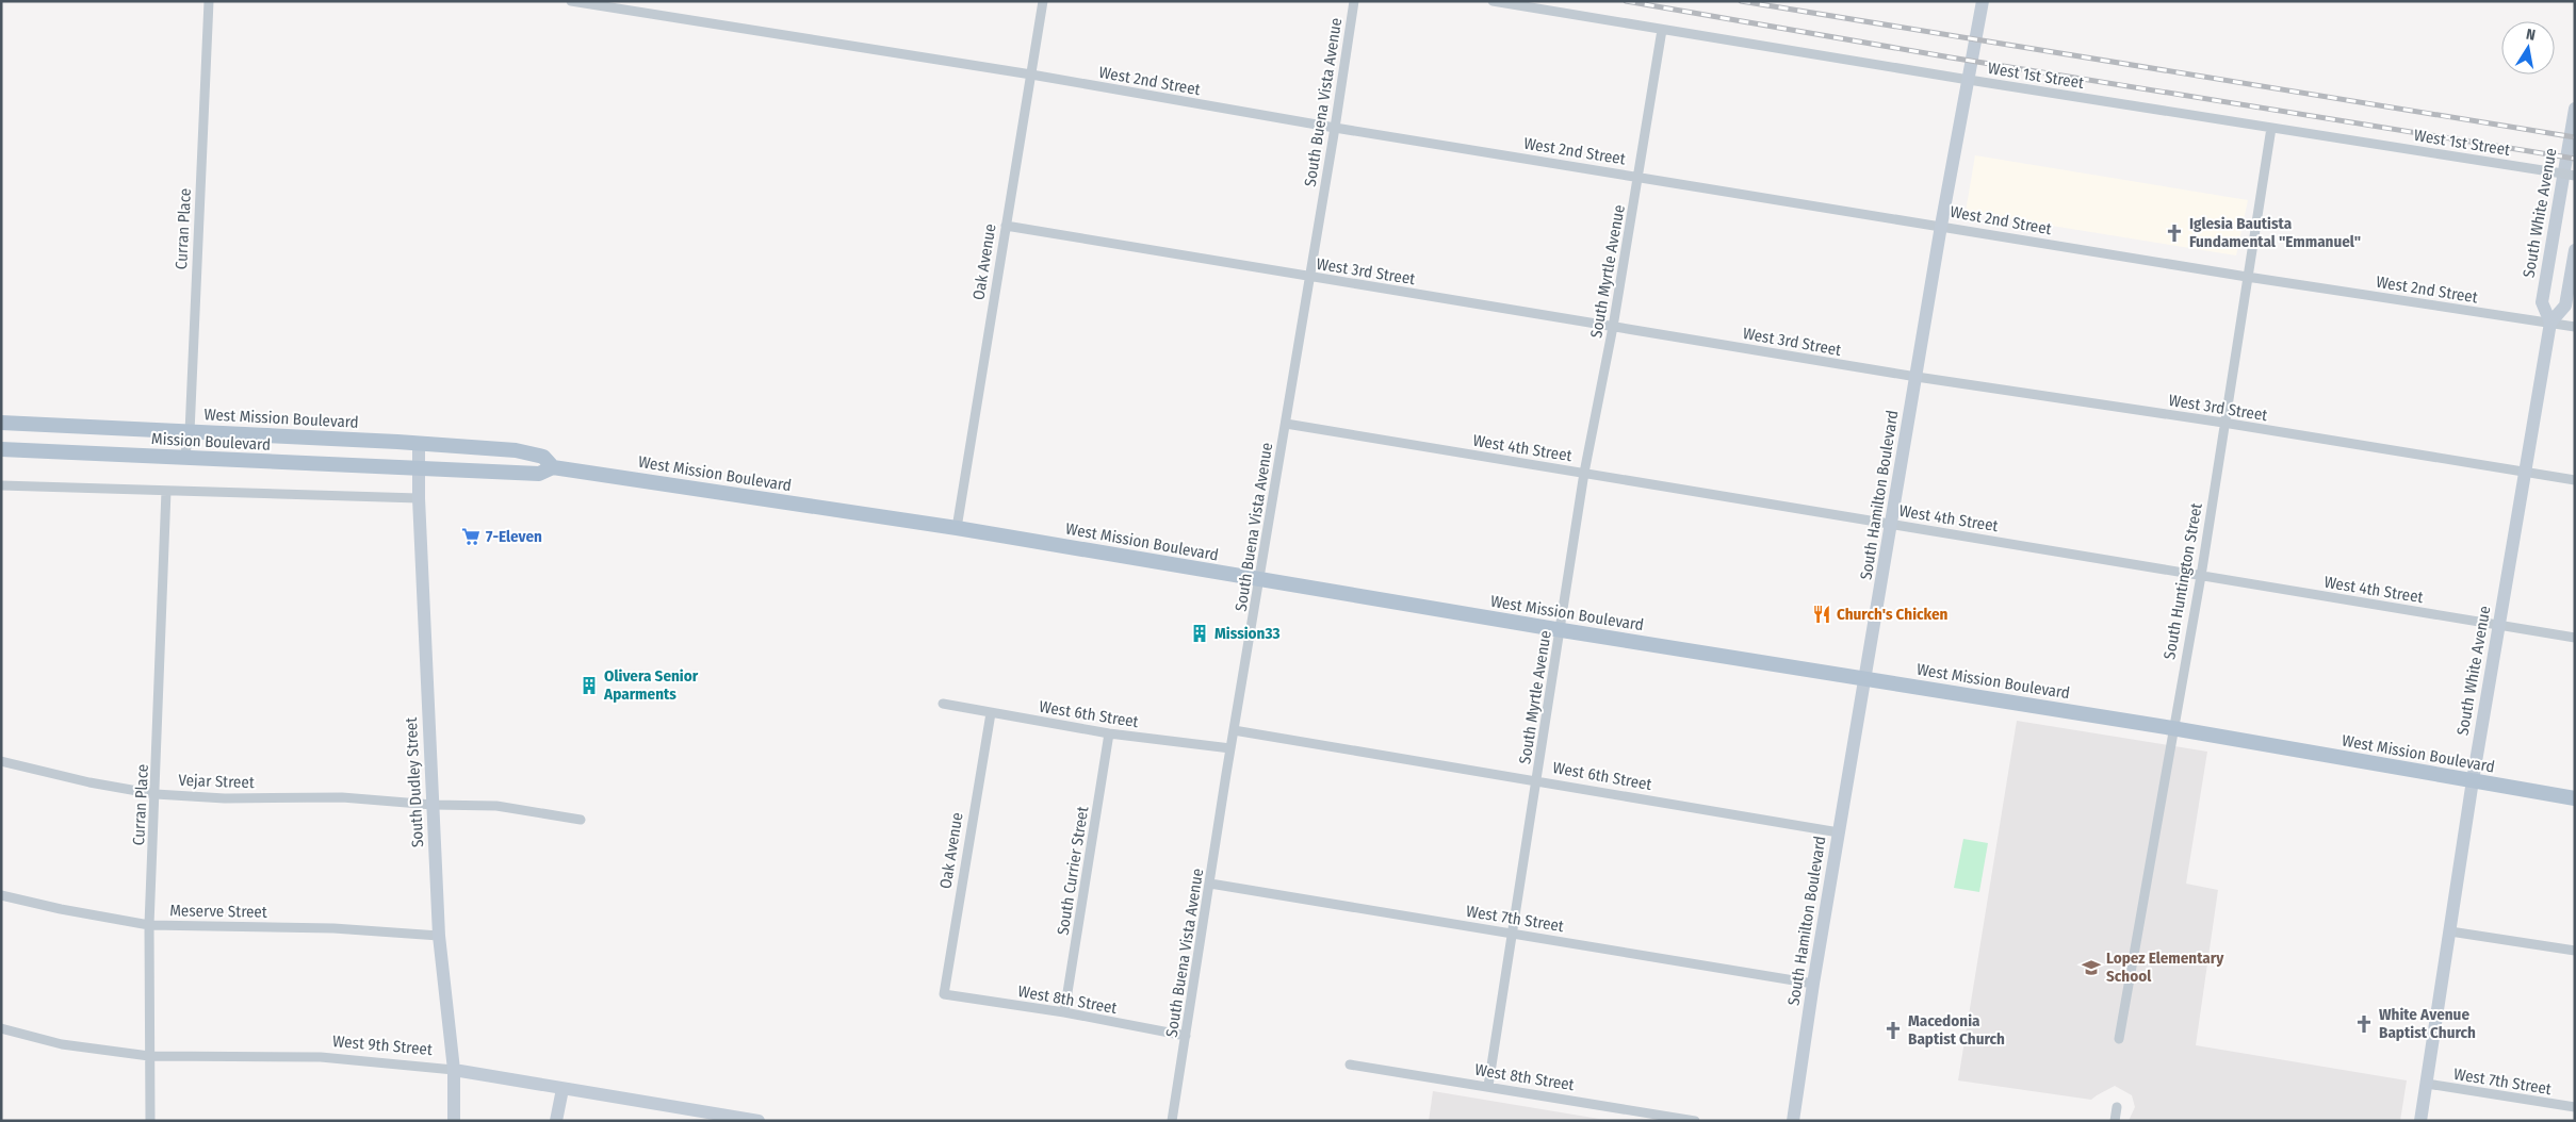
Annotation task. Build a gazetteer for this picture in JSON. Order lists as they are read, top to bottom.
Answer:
{
  "streets": {
    "main road": ["West Mission Boulevard", "Mission Boulevard"],
    "street": [
      "West 1st Street",
      "West 2nd Street",
      "South Buena Vista Avenue",
      "South White Avenue",
      "Curran Place",
      "Oak Avenue",
      "West 3rd Street",
      "South Myrtle Avenue",
      "West 4th Street",
      "South Hamilton Boulevard",
      "South Huntington Street",
      "West 6th Street",
      "Vejar Street",
      "South Dudley Street",
      "South Currier Street",
      "Meserve Street",
      "West 7th Street",
      "West 8th Street",
      "West 9th Street"
    ]
  },
  "crossings": [
    ["West 1st Street", "South Myrtle Avenue"],
    ["West 1st Street", "South Hamilton Boulevard"],
    ["West 1st Street", "South Huntington Street"],
    ["West 2nd Street", "South Buena Vista Avenue"],
    ["West 2nd Street", "South White Avenue"],
    ["West 2nd Street", "Oak Avenue"],
    ["West 2nd Street", "South Myrtle Avenue"],
    ["West 2nd Street", "South Hamilton Boulevard"],
    ["West 2nd Street", "South Huntington Street"],
    ["South Buena Vista Avenue", "West 3rd Street"],
    ["South Buena Vista Avenue", "West Mission Boulevard"],
    ["South Buena Vista Avenue", "West 4th Street"],
    ["South Buena Vista Avenue", "West 6th Street"],
    ["South Buena Vista Avenue", "West 7th Street"],
    ["South Buena Vista Avenue", "West 8th Street"],
    ["South White Avenue", "West 3rd Street"],
    ["South White Avenue", "West Mission Boulevard"],
    ["South White Avenue", "West 4th Street"],
    ["South White Avenue", "West 7th Street"],
    ["Curran Place", "West Mission Boulevard"],
    ["Curran Place", "Mission Boulevard"],
    ["Curran Place", "Vejar Street"],
    ["Curran Place", "Meserve Street"],
    ["Curran Place", "West 9th Street"],
    ["Oak Avenue", "West 3rd Street"],
    ["Oak Avenue", "West Mission Boulevard"],
    ["Oak Avenue", "West 6th Street"],
    ["Oak Avenue", "West 8th Street"],
    ["West 3rd Street", "South Myrtle Avenue"],
    ["West 3rd Street", "South Hamilton Boulevard"],
    ["West 3rd Street", "South Huntington Street"],
    ["South Myrtle Avenue", "West Mission Boulevard"],
    ["South Myrtle Avenue", "West 4th Street"],
    ["South Myrtle Avenue", "West 6th Street"],
    ["South Myrtle Avenue", "West 7th Street"],
    ["South Myrtle Avenue", "West 8th Street"],
    ["West Mission Boulevard", "Mission Boulevard"],
    ["West Mission Boulevard", "South Hamilton Boulevard"],
    ["West Mission Boulevard", "South Huntington Street"],
    ["West Mission Boulevard", "South Dudley Street"],
    ["Mission Boulevard", "South Dudley Street"],
    ["West 4th Street", "South Hamilton Boulevard"],
    ["West 4th Street", "South Huntington Street"],
    ["South Hamilton Boulevard", "West 6th Street"],
    ["South Hamilton Boulevard", "West 7th Street"],
    ["West 6th Street", "South Currier Street"],
    ["Vejar Street", "South Dudley Street"],
    ["South Dudley Street", "Meserve Street"],
    ["South Dudley Street", "West 9th Street"],
    ["South Currier Street", "West 8th Street"]
  ],
  "places": {
    "church": ["Iglesia Bautista Fundamental \"Emmanuel\"", "White Avenue Baptist Church", "Macedonia Baptist Church"],
    "supermarket": ["7-Eleven"],
    "restaurant": ["Church's Chicken"],
    "building": ["Mission33", "Olivera Senior Aparments"],
    "school or university": ["Lopez Elementary School"]
  },
  "north": "top"
}
